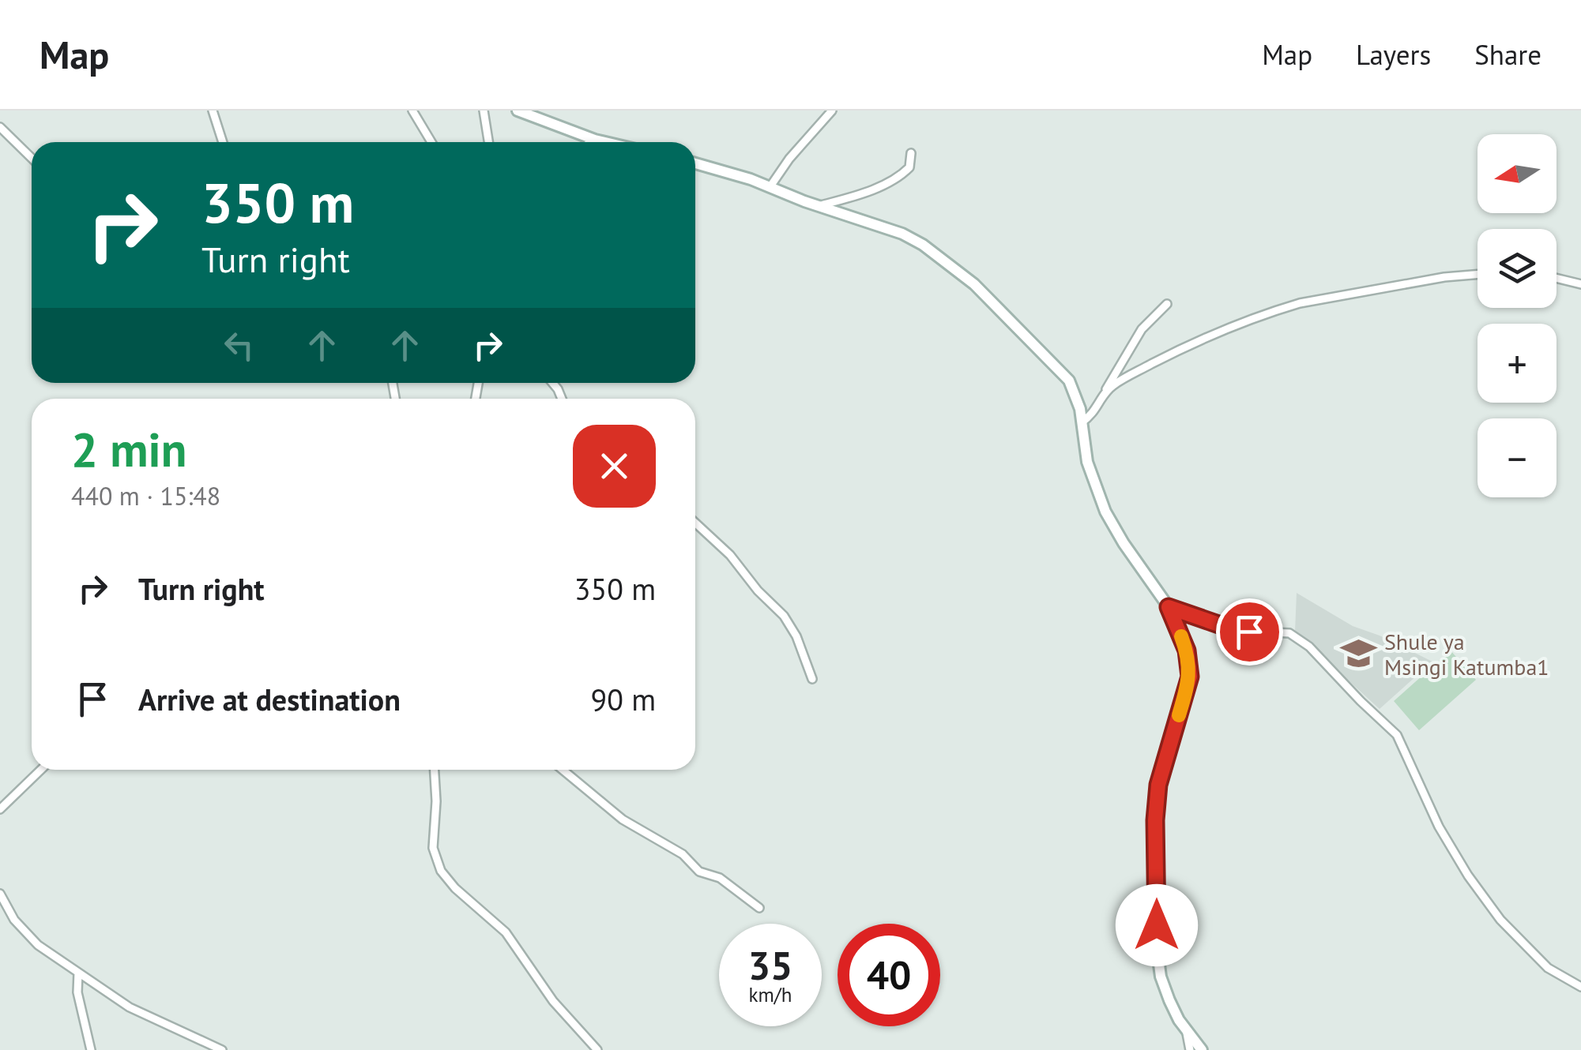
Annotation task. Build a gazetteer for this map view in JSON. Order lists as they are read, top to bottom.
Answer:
{
  "places": {
    "school or university": ["Shule ya Msingi Katumba1"]
  },
  "north": "left",
  "page": {
    "header": "Map",
    "nav": ["Map", "Layers", "Share"],
    "map_buttons": ["+", "−"],
    "turn": ["350 m", "Turn right"],
    "heading": ["2 min", "440 m · 15:48"],
    "list": [
      {
        "name": "Turn right",
        "value": "350 m"
      },
      {
        "name": "Arrive at destination",
        "value": "90 m"
      }
    ],
    "speed": "35 km/h",
    "limit": "40"
  }
}
